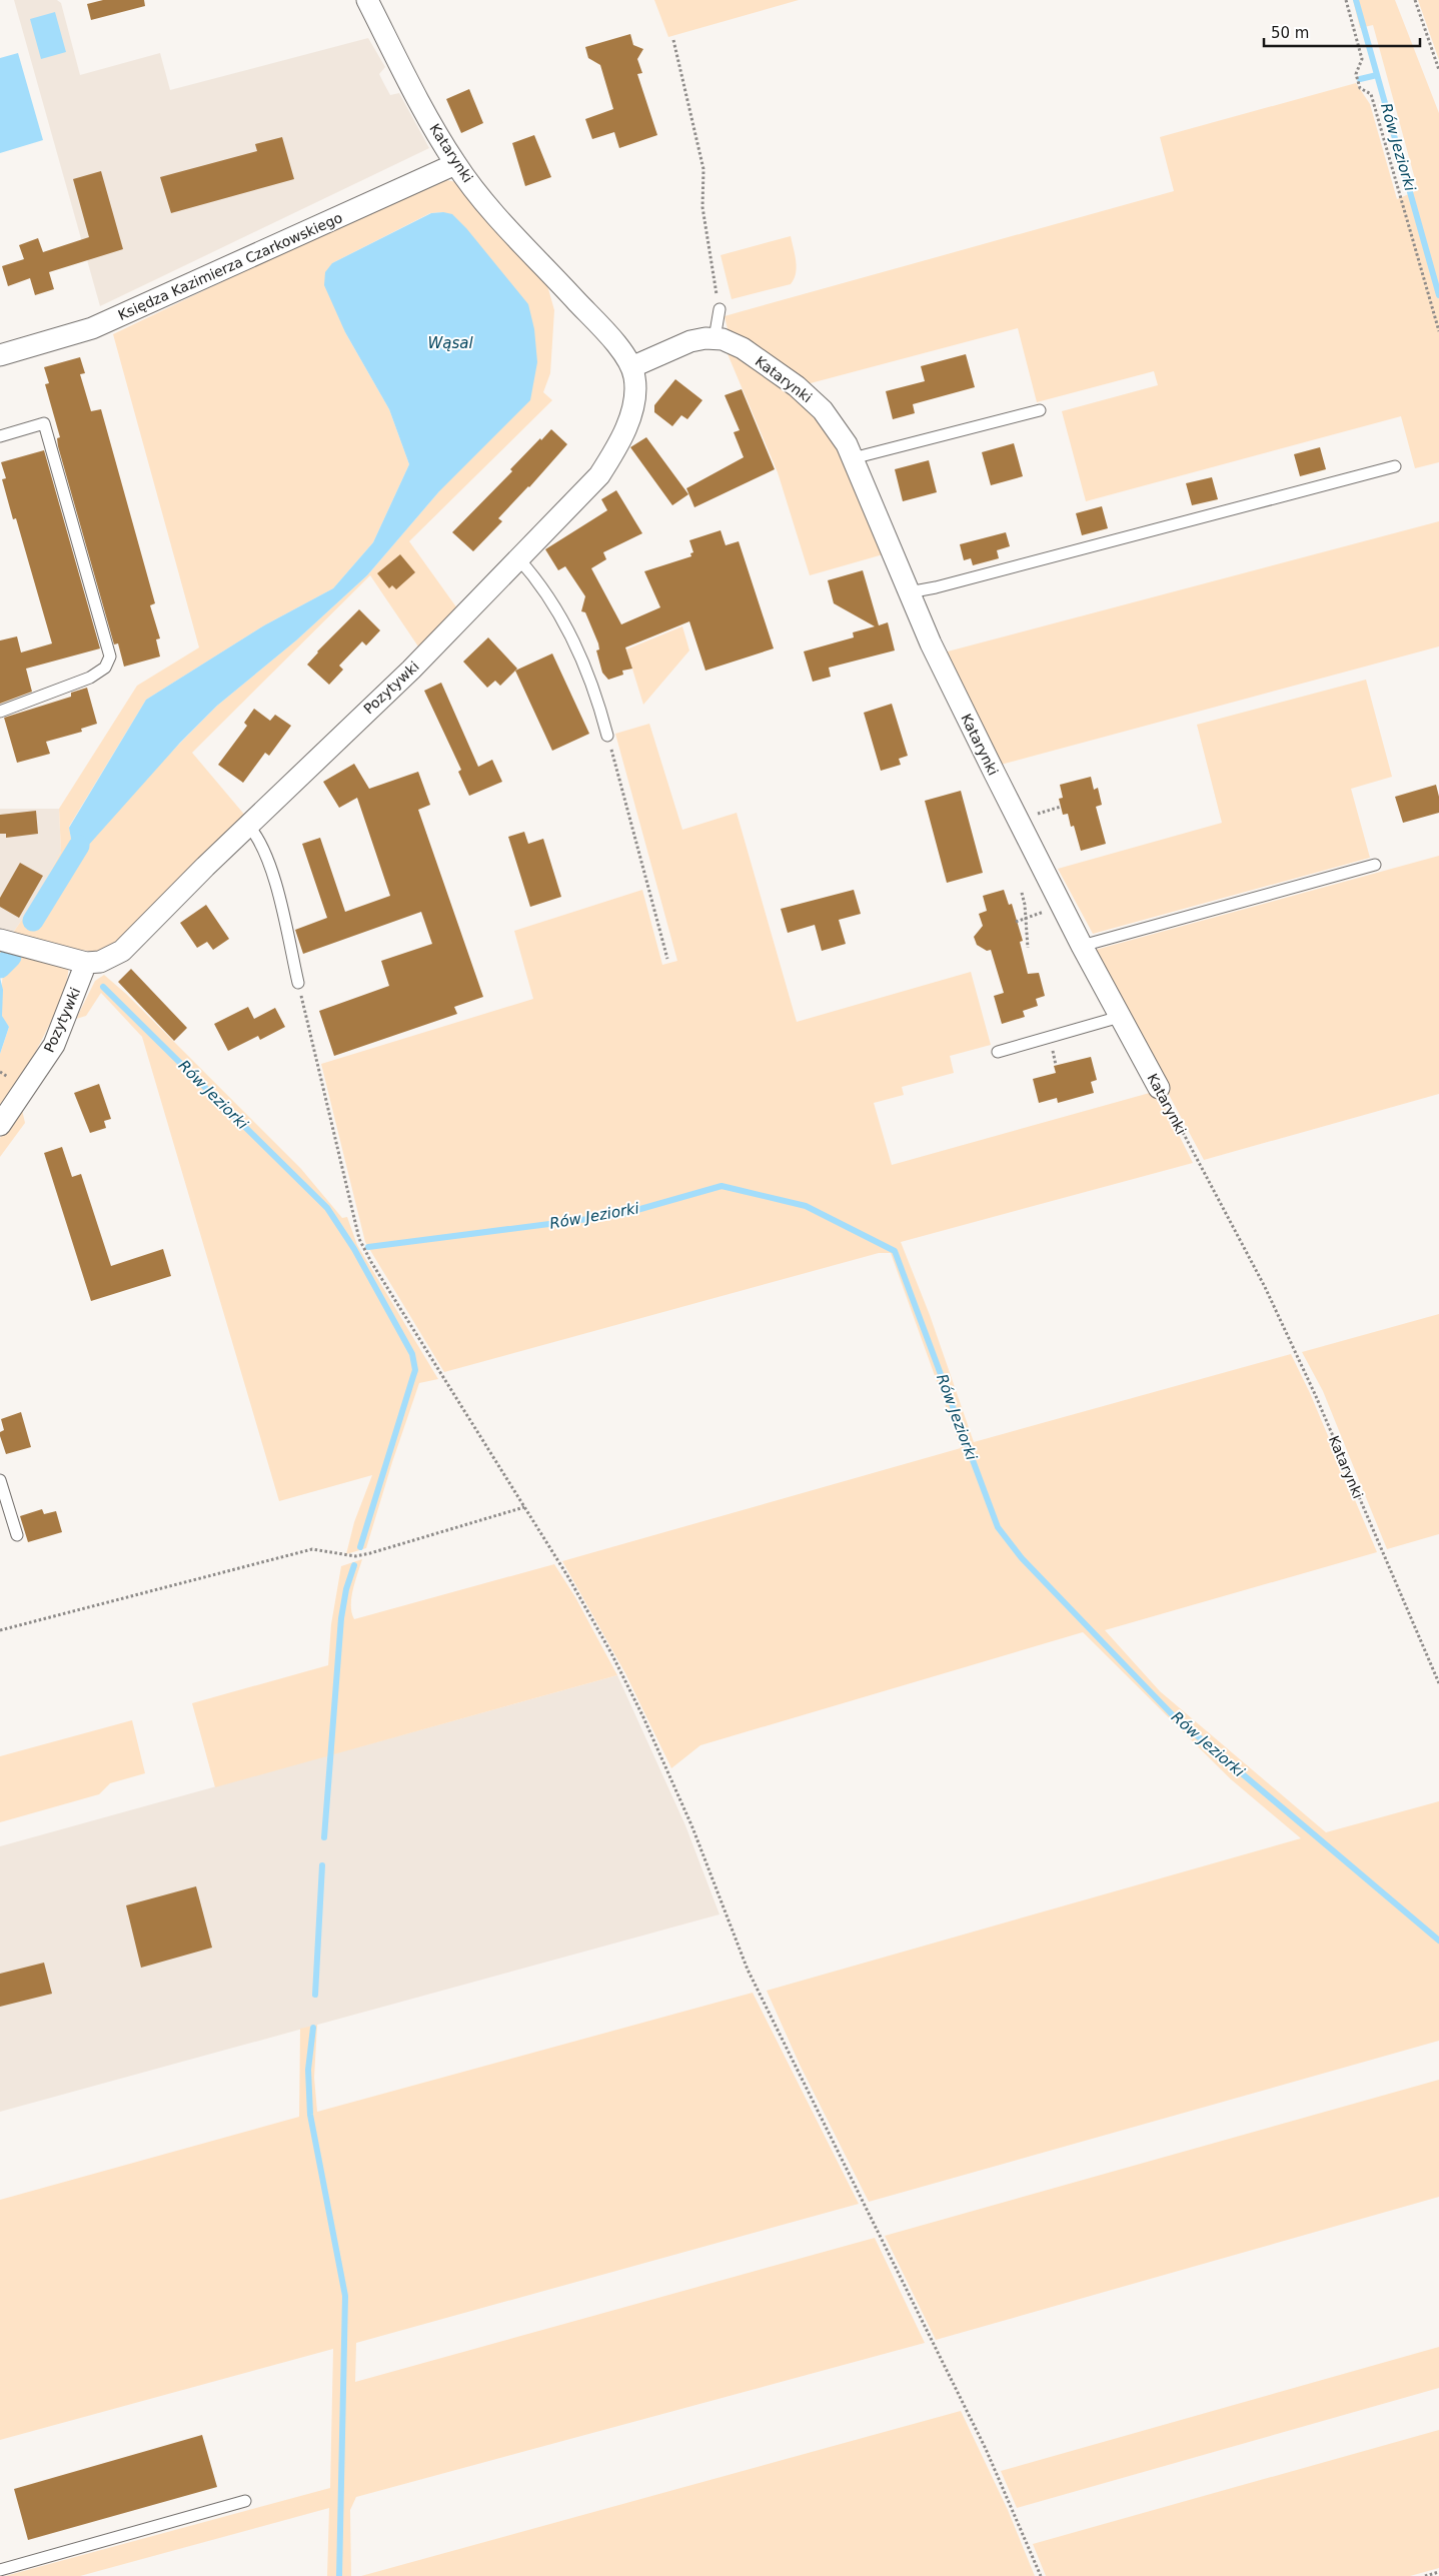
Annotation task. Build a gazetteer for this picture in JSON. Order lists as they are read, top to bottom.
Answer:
{
  "streets": {
    "street": ["Katarynki", "Księdza Kazimierza Czarkowskiego", "Pozytywki"]
  },
  "crossings": [
    ["Katarynki", "Księdza Kazimierza Czarkowskiego"],
    ["Katarynki", "Pozytywki"]
  ],
  "water": ["Rów Jeziorki", "Wąsal"],
  "scale_bar": "50 m"
}
